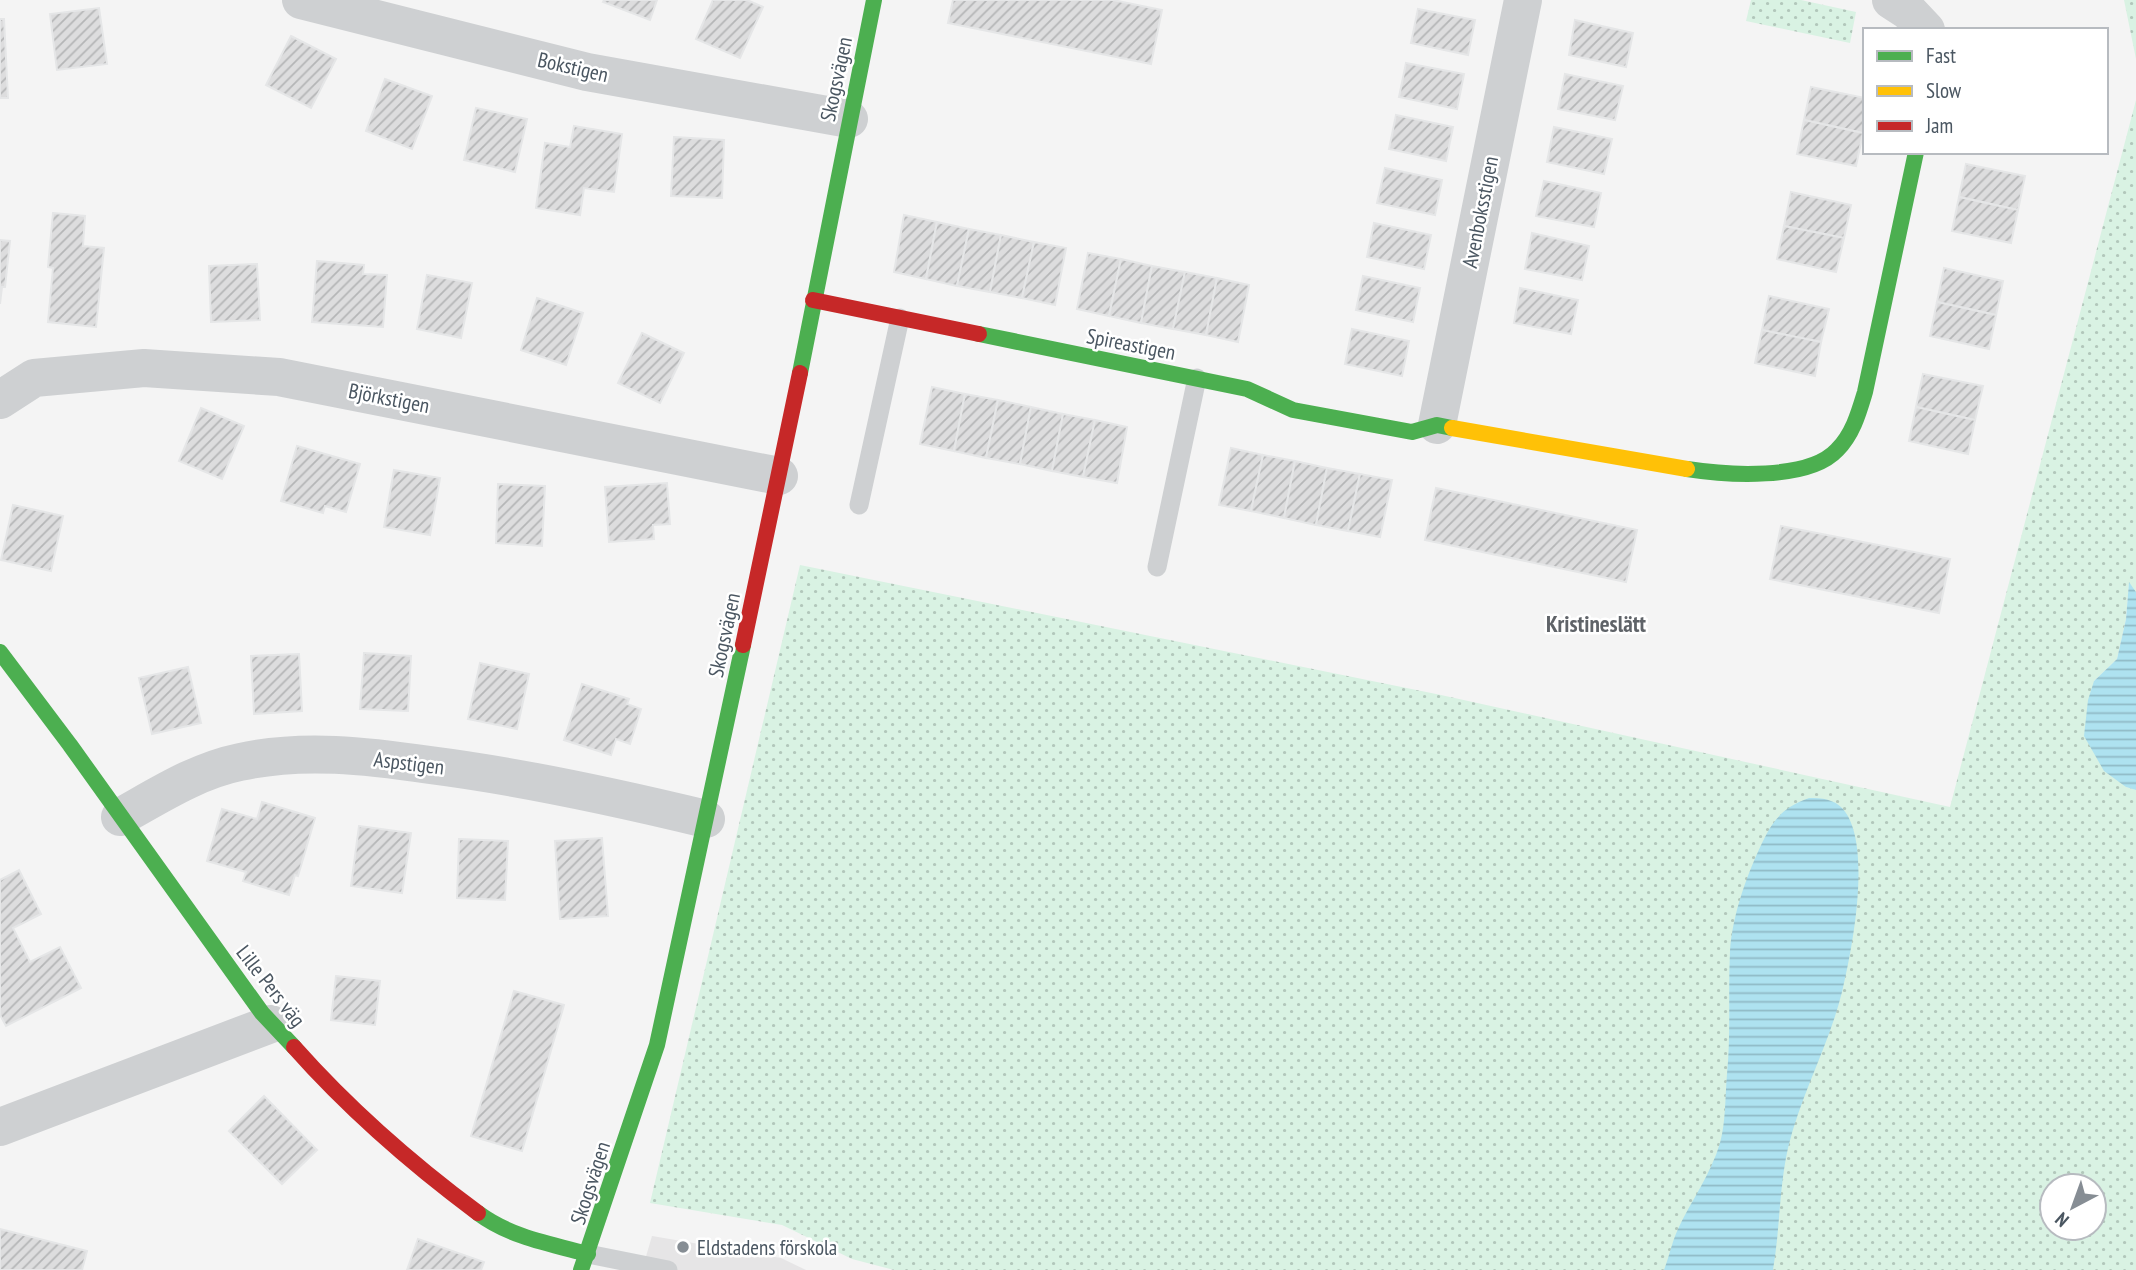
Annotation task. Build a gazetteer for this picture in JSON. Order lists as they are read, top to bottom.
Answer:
{
  "streets": {
    "street": [
      "Bokstigen",
      "Skogsvägen",
      "Avenboksstigen",
      "Spireastigen",
      "Björkstigen",
      "Aspstigen",
      "Lille Pers väg"
    ]
  },
  "crossings": [
    ["Bokstigen", "Skogsvägen"],
    ["Skogsvägen", "Spireastigen"],
    ["Skogsvägen", "Björkstigen"],
    ["Skogsvägen", "Aspstigen"],
    ["Skogsvägen", "Lille Pers väg"],
    ["Avenboksstigen", "Spireastigen"],
    ["Aspstigen", "Lille Pers väg"]
  ],
  "districts": ["Kristineslätt"],
  "places": ["Eldstadens förskola"],
  "legend": ["Fast", "Slow", "Jam"],
  "north": "bottom left"
}
